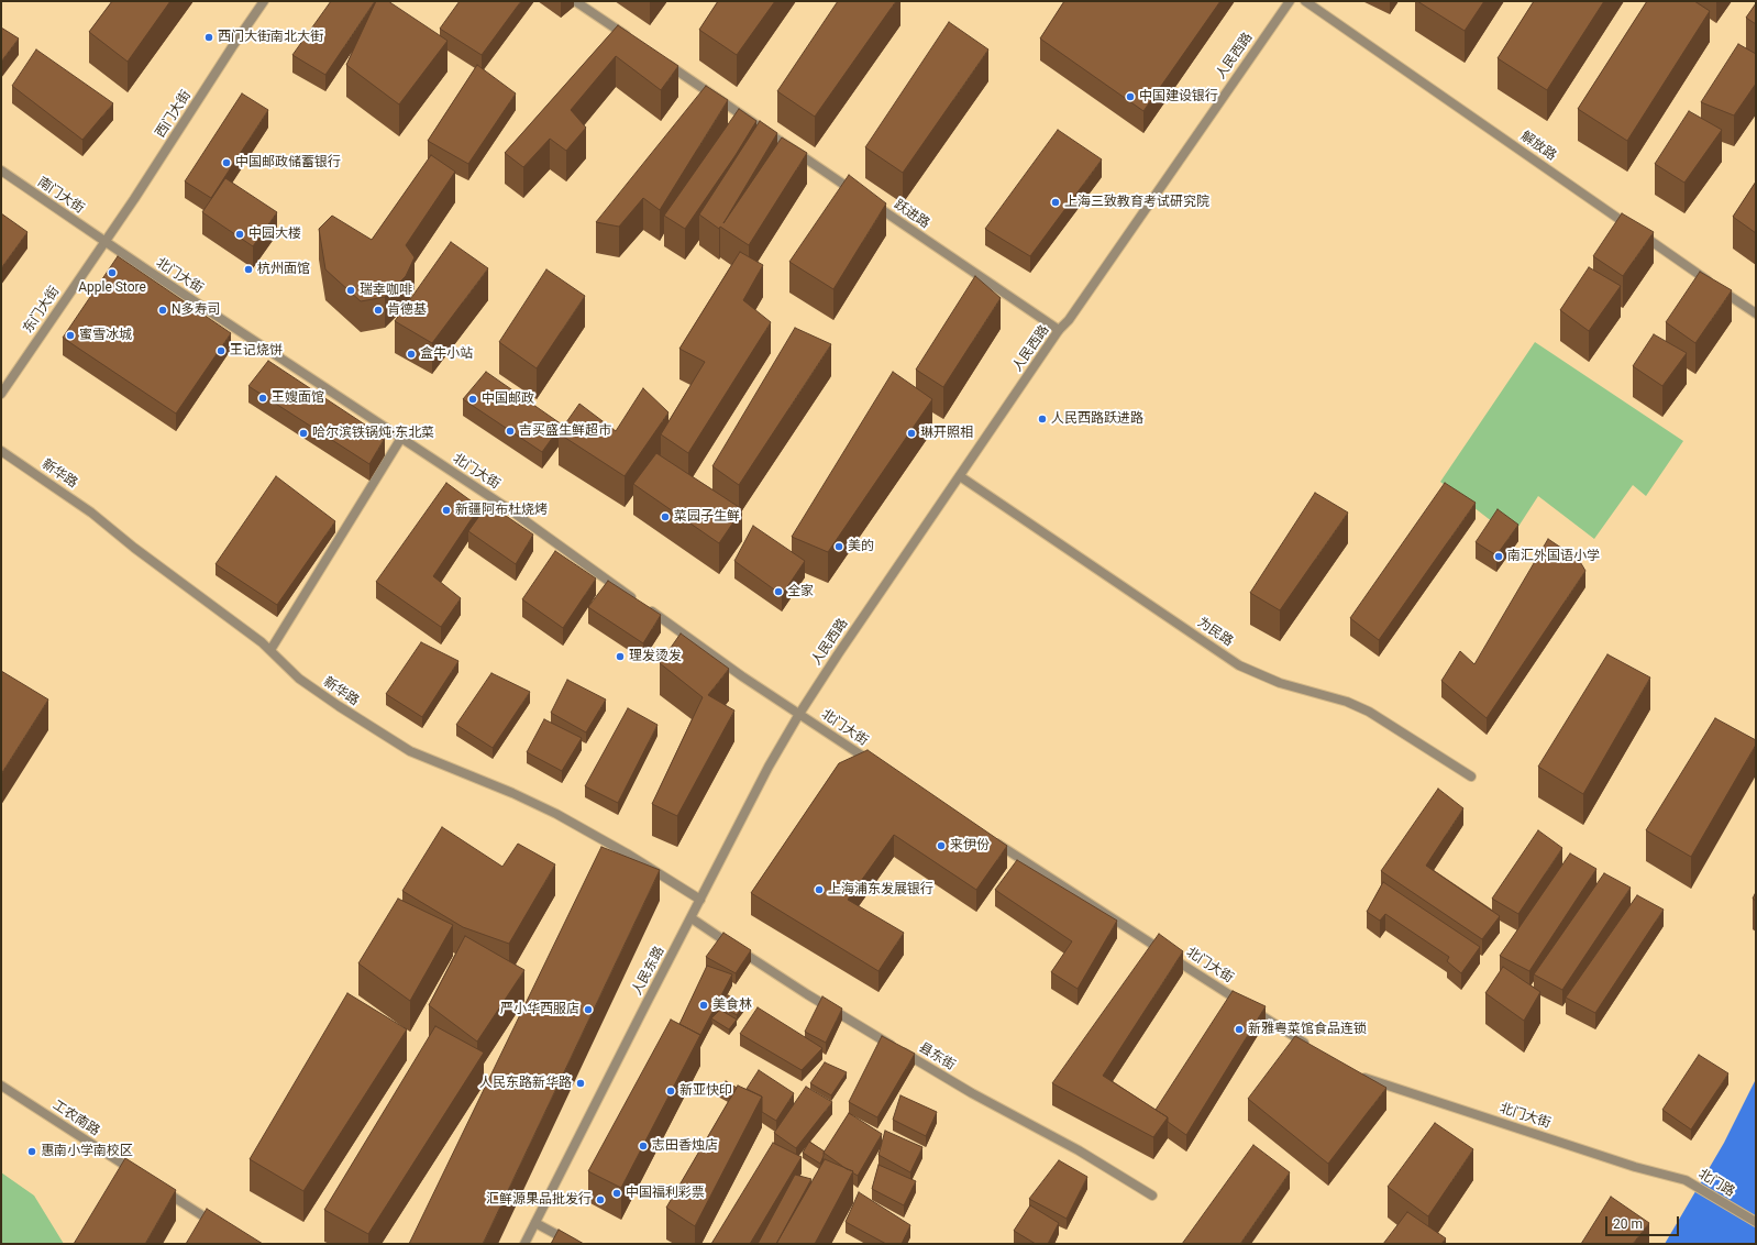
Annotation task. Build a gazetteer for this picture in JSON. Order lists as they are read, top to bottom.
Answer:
{
  "streets": {
    "street": [
      "人民西路",
      "西门大街",
      "解放路",
      "南门大街",
      "跃进路",
      "北门大街",
      "东门大街",
      "新华路",
      "为民路",
      "人民东路",
      "县东街",
      "工农南路",
      "北门路"
    ]
  },
  "crossings": [
    ["人民西路", "跃进路"],
    ["人民西路", "北门大街"],
    ["人民西路", "为民路"],
    ["人民西路", "人民东路"],
    ["西门大街", "南门大街"],
    ["西门大街", "北门大街"],
    ["西门大街", "东门大街"],
    ["南门大街", "北门大街"],
    ["南门大街", "东门大街"],
    ["北门大街", "东门大街"],
    ["北门大街", "人民东路"],
    ["北门大街", "北门路"],
    ["新华路", "人民东路"],
    ["人民东路", "县东街"]
  ],
  "places": [
    "西门大街南北大街",
    "中国建设银行",
    "中国邮政储蓄银行",
    "上海三致教育考试研究院",
    "中园大楼",
    "杭州面馆",
    "Apple Store",
    "瑞幸咖啡",
    "N多寿司",
    "肯德基",
    "蜜雪冰城",
    "王记烧饼",
    "盒牛小站",
    "王嫂面馆",
    "中国邮政",
    "人民西路跃进路",
    "吉买盛生鲜超市",
    "哈尔滨铁锅炖·东北菜",
    "琳开照相",
    "新疆阿布杜烧烤",
    "菜园子生鲜",
    "美的",
    "南汇外国语小学",
    "全家",
    "理发烫发",
    "来伊份",
    "上海浦东发展银行",
    "美食林",
    "严小华西服店",
    "新雅粤菜馆食品连锁",
    "人民东路新华路",
    "新亚快印",
    "志田香烛店",
    "惠南小学南校区",
    "中国福利彩票",
    "汇鲜源果品批发行"
  ],
  "scale_bar": "20 m"
}
